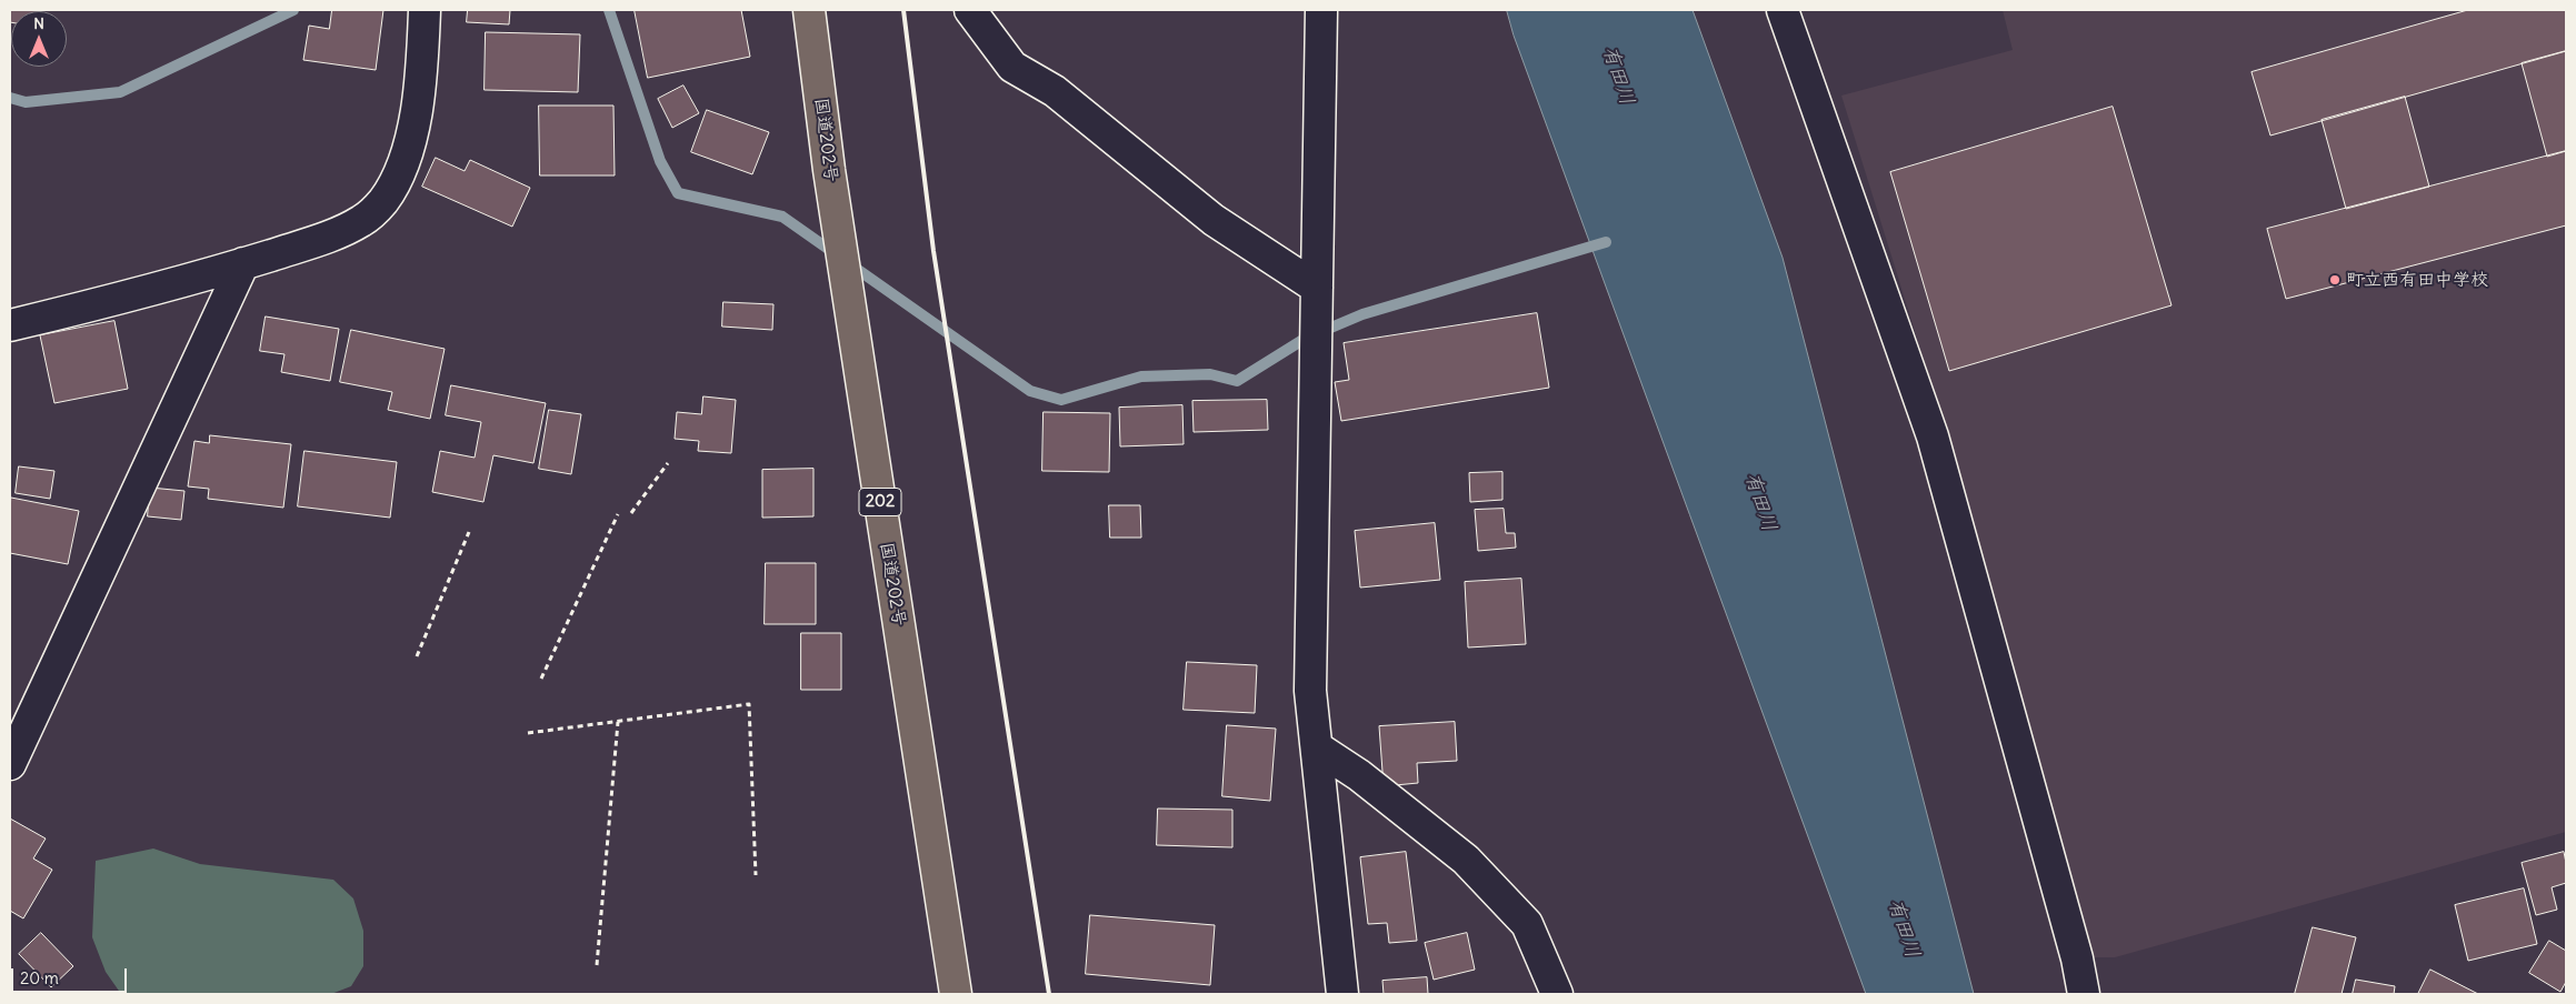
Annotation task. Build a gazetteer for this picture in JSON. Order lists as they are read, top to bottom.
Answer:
{
  "streets": {
    "highway": ["国道202号", "202"]
  },
  "water": ["有田川"],
  "places": ["町立西有田中学校"],
  "scale_bar": "20 m",
  "north": "top"
}
